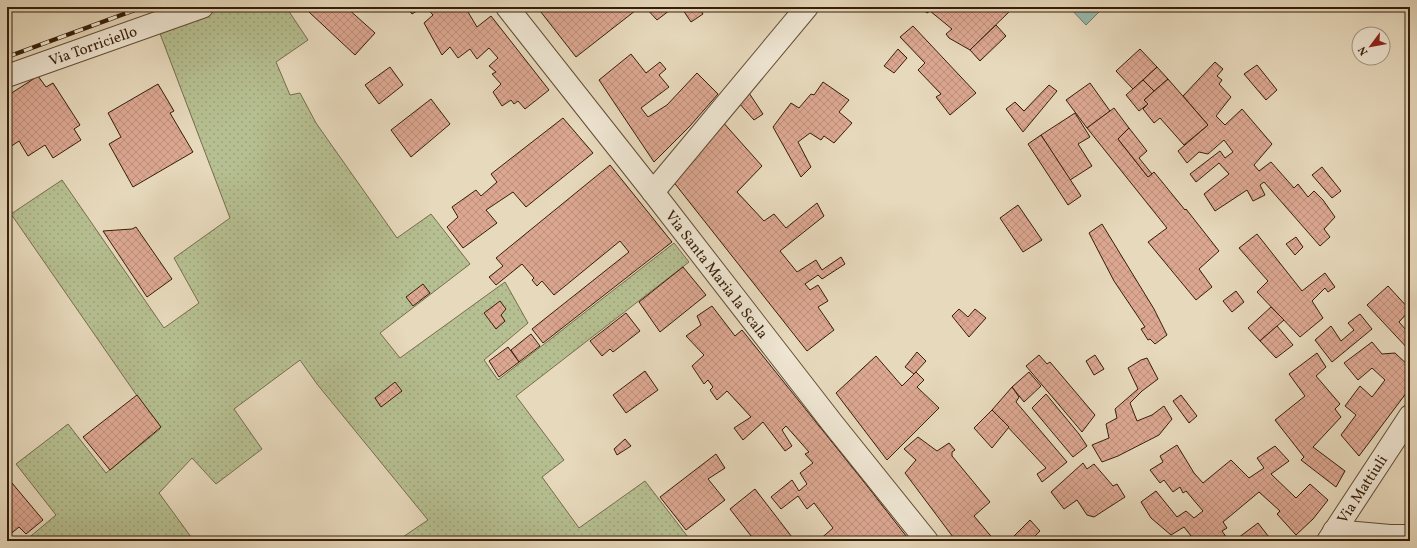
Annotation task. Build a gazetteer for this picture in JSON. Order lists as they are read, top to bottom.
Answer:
{
  "streets": {
    "street": ["Via Torriciello", "Via Santa Maria la Scala", "Via Mattiuli"]
  },
  "north": "bottom left"
}
